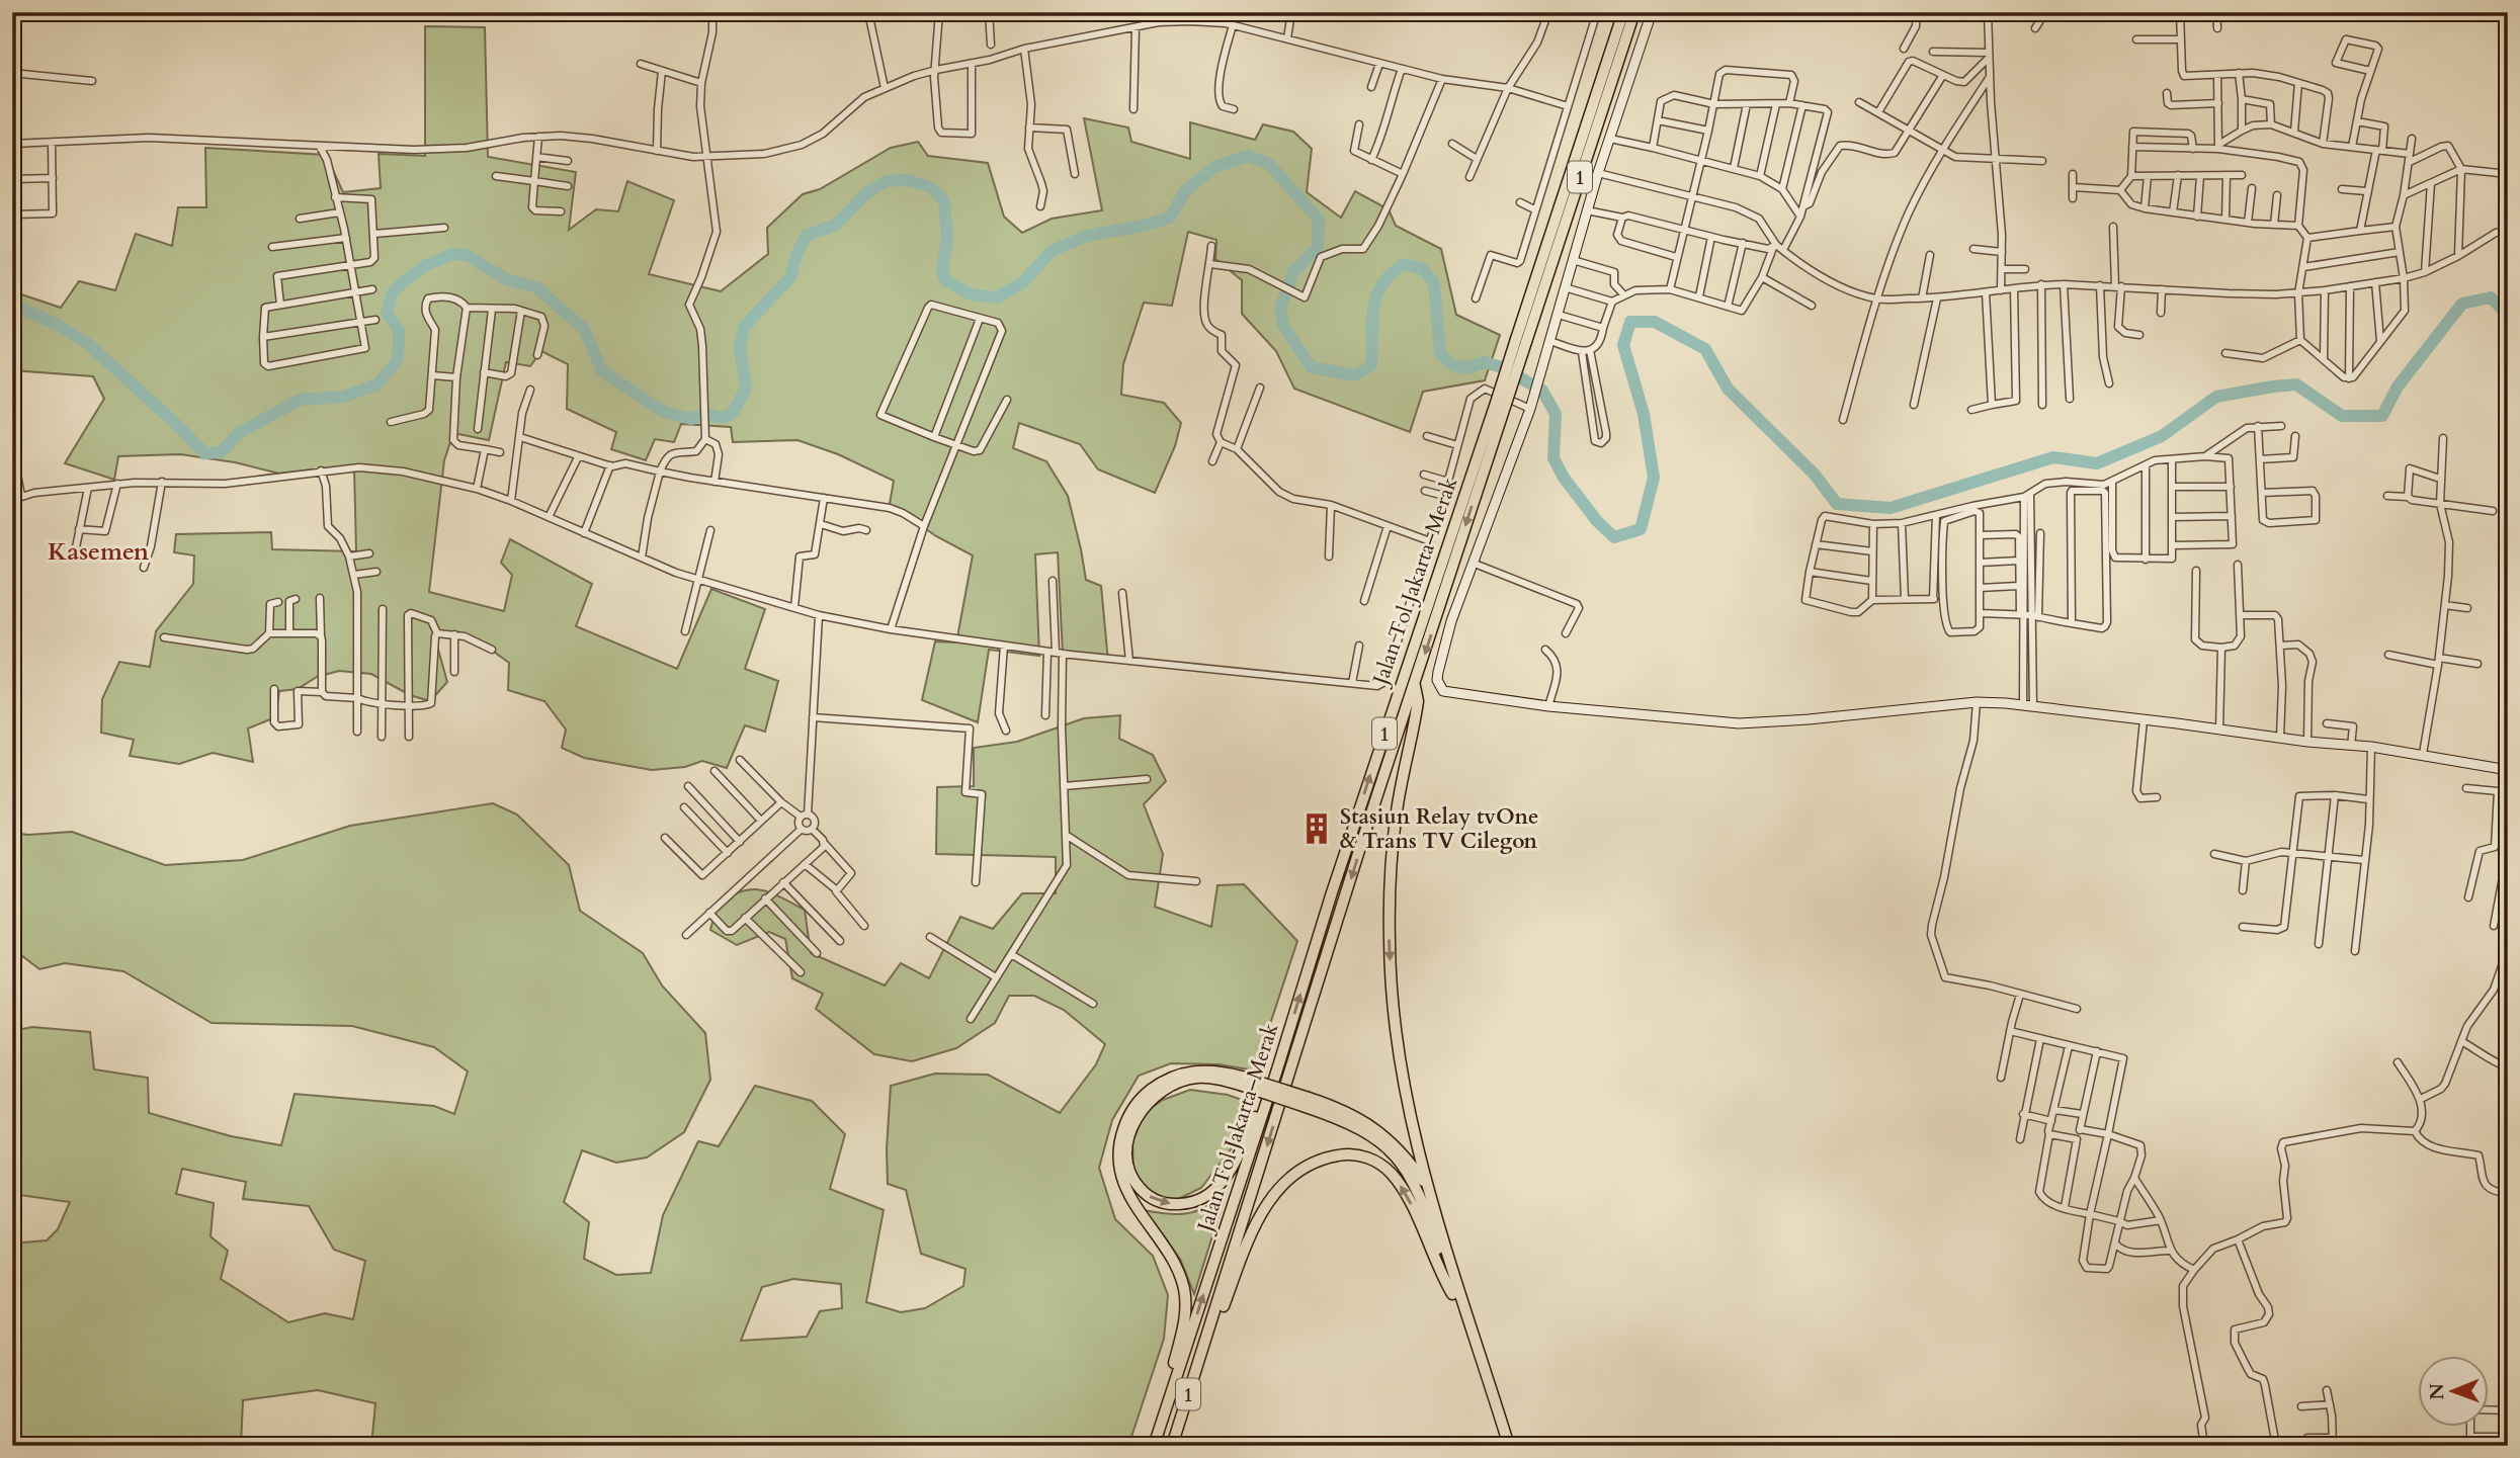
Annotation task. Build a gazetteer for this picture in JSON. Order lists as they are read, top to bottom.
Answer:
{
  "streets": {
    "highway": ["1", "Jalan Tol Jakarta–Merak"]
  },
  "districts": ["Kasemen"],
  "places": {
    "building": ["Stasiun Relay tvOne & Trans TV Cilegon"]
  },
  "north": "left"
}
